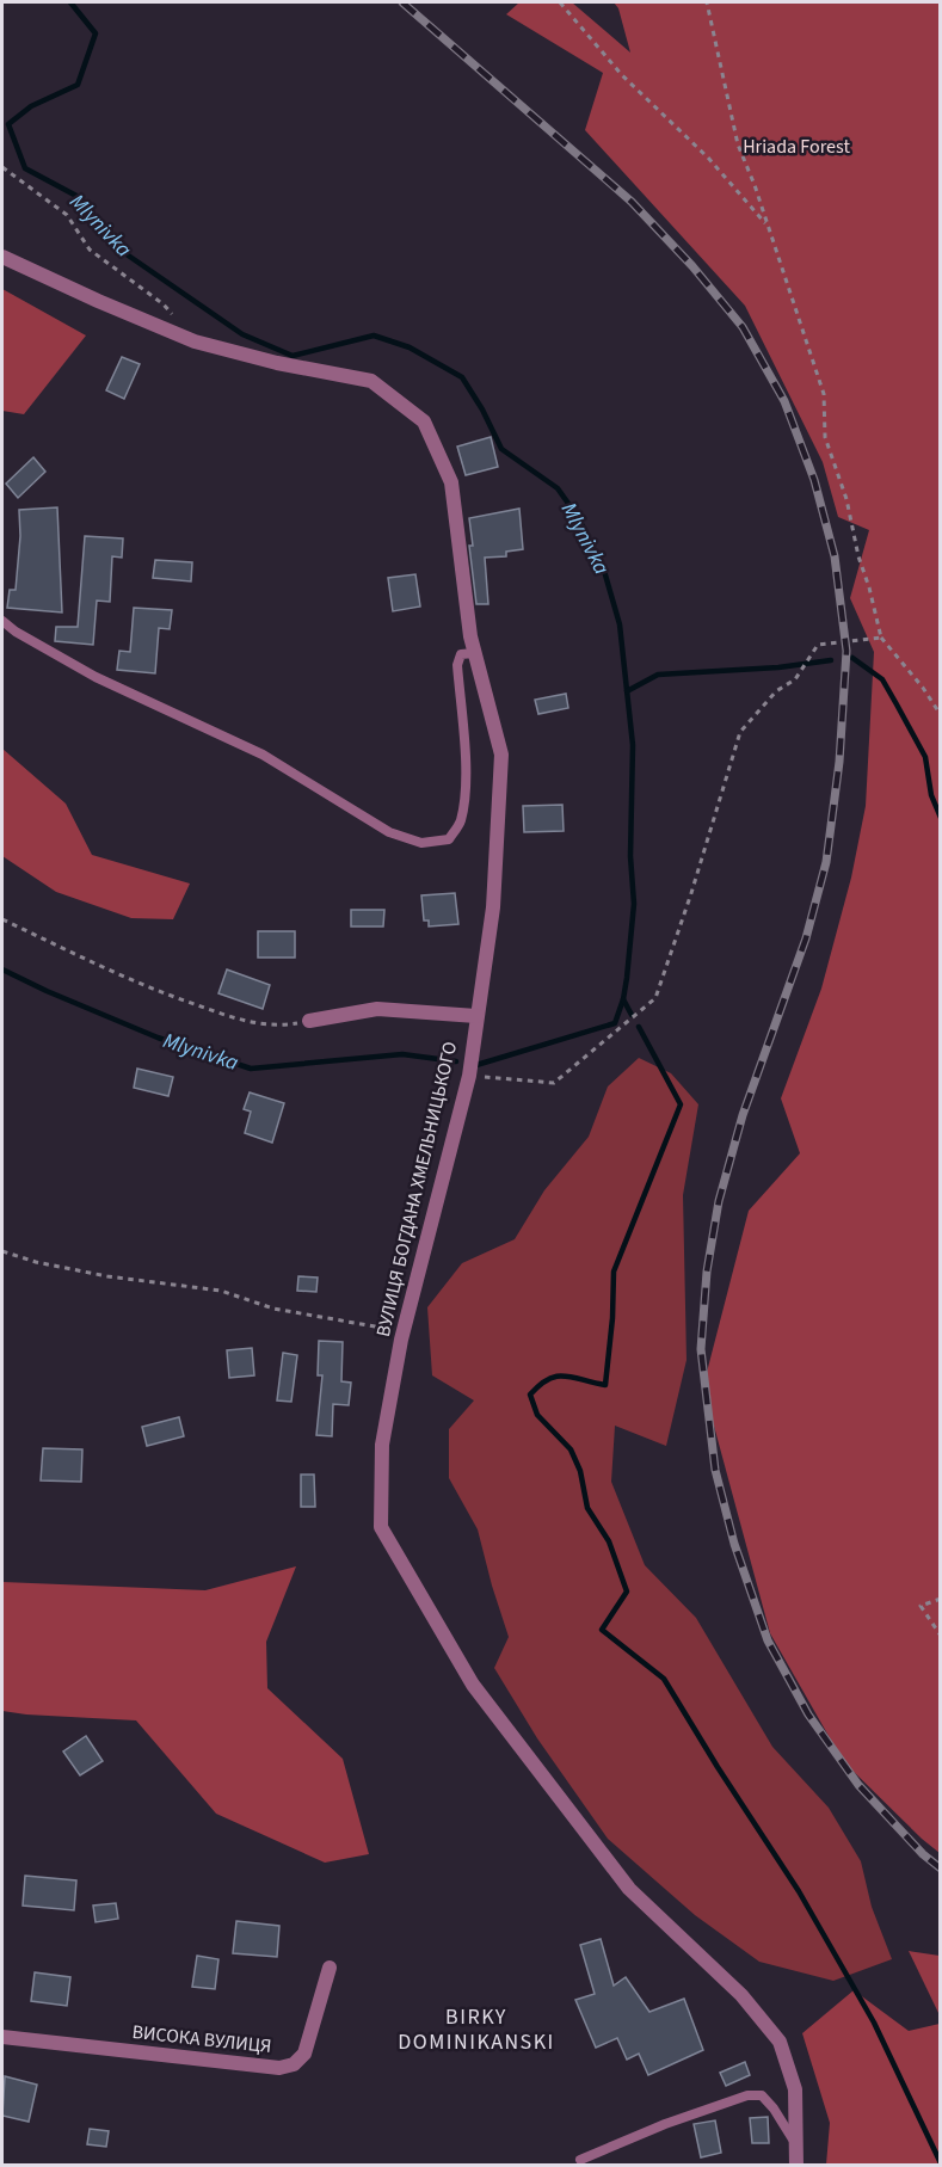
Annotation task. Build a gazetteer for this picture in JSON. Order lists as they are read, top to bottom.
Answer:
{
  "streets": {
    "street": ["ВУЛИЦЯ БОГДАНА ХМЕЛЬНИЦЬКОГО", "ВИСОКА ВУЛИЦЯ"]
  },
  "districts": ["BIRKY DOMINIKANSKI"],
  "water": ["Mlynivka"],
  "parks": ["Hriada Forest"]
}
